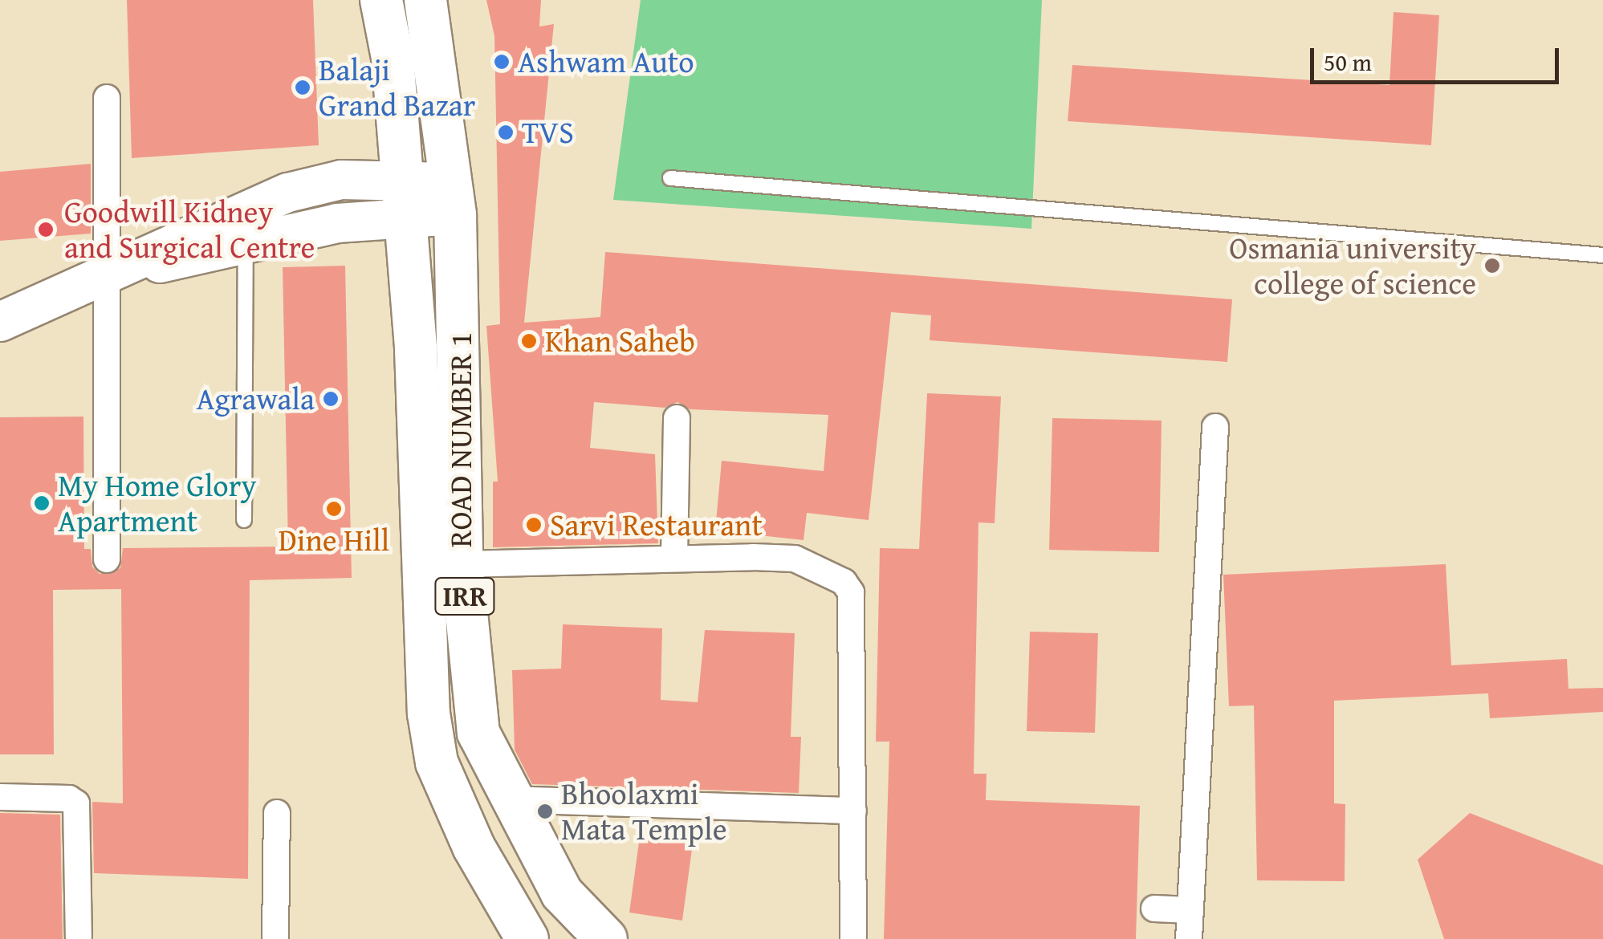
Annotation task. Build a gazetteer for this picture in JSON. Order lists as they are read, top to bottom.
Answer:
{
  "streets": {
    "main road": ["ROAD NUMBER 1", "IRR"]
  },
  "places": [
    "Ashwam Auto",
    "Balaji Grand Bazar",
    "TVS",
    "Goodwill Kidney and Surgical Centre",
    "Osmania university college of science",
    "Khan Saheb",
    "Agrawala",
    "My Home Glory Apartment",
    "Dine Hill",
    "Sarvi Restaurant",
    "Bhoolaxmi Mata Temple"
  ],
  "scale_bar": "50 m"
}
